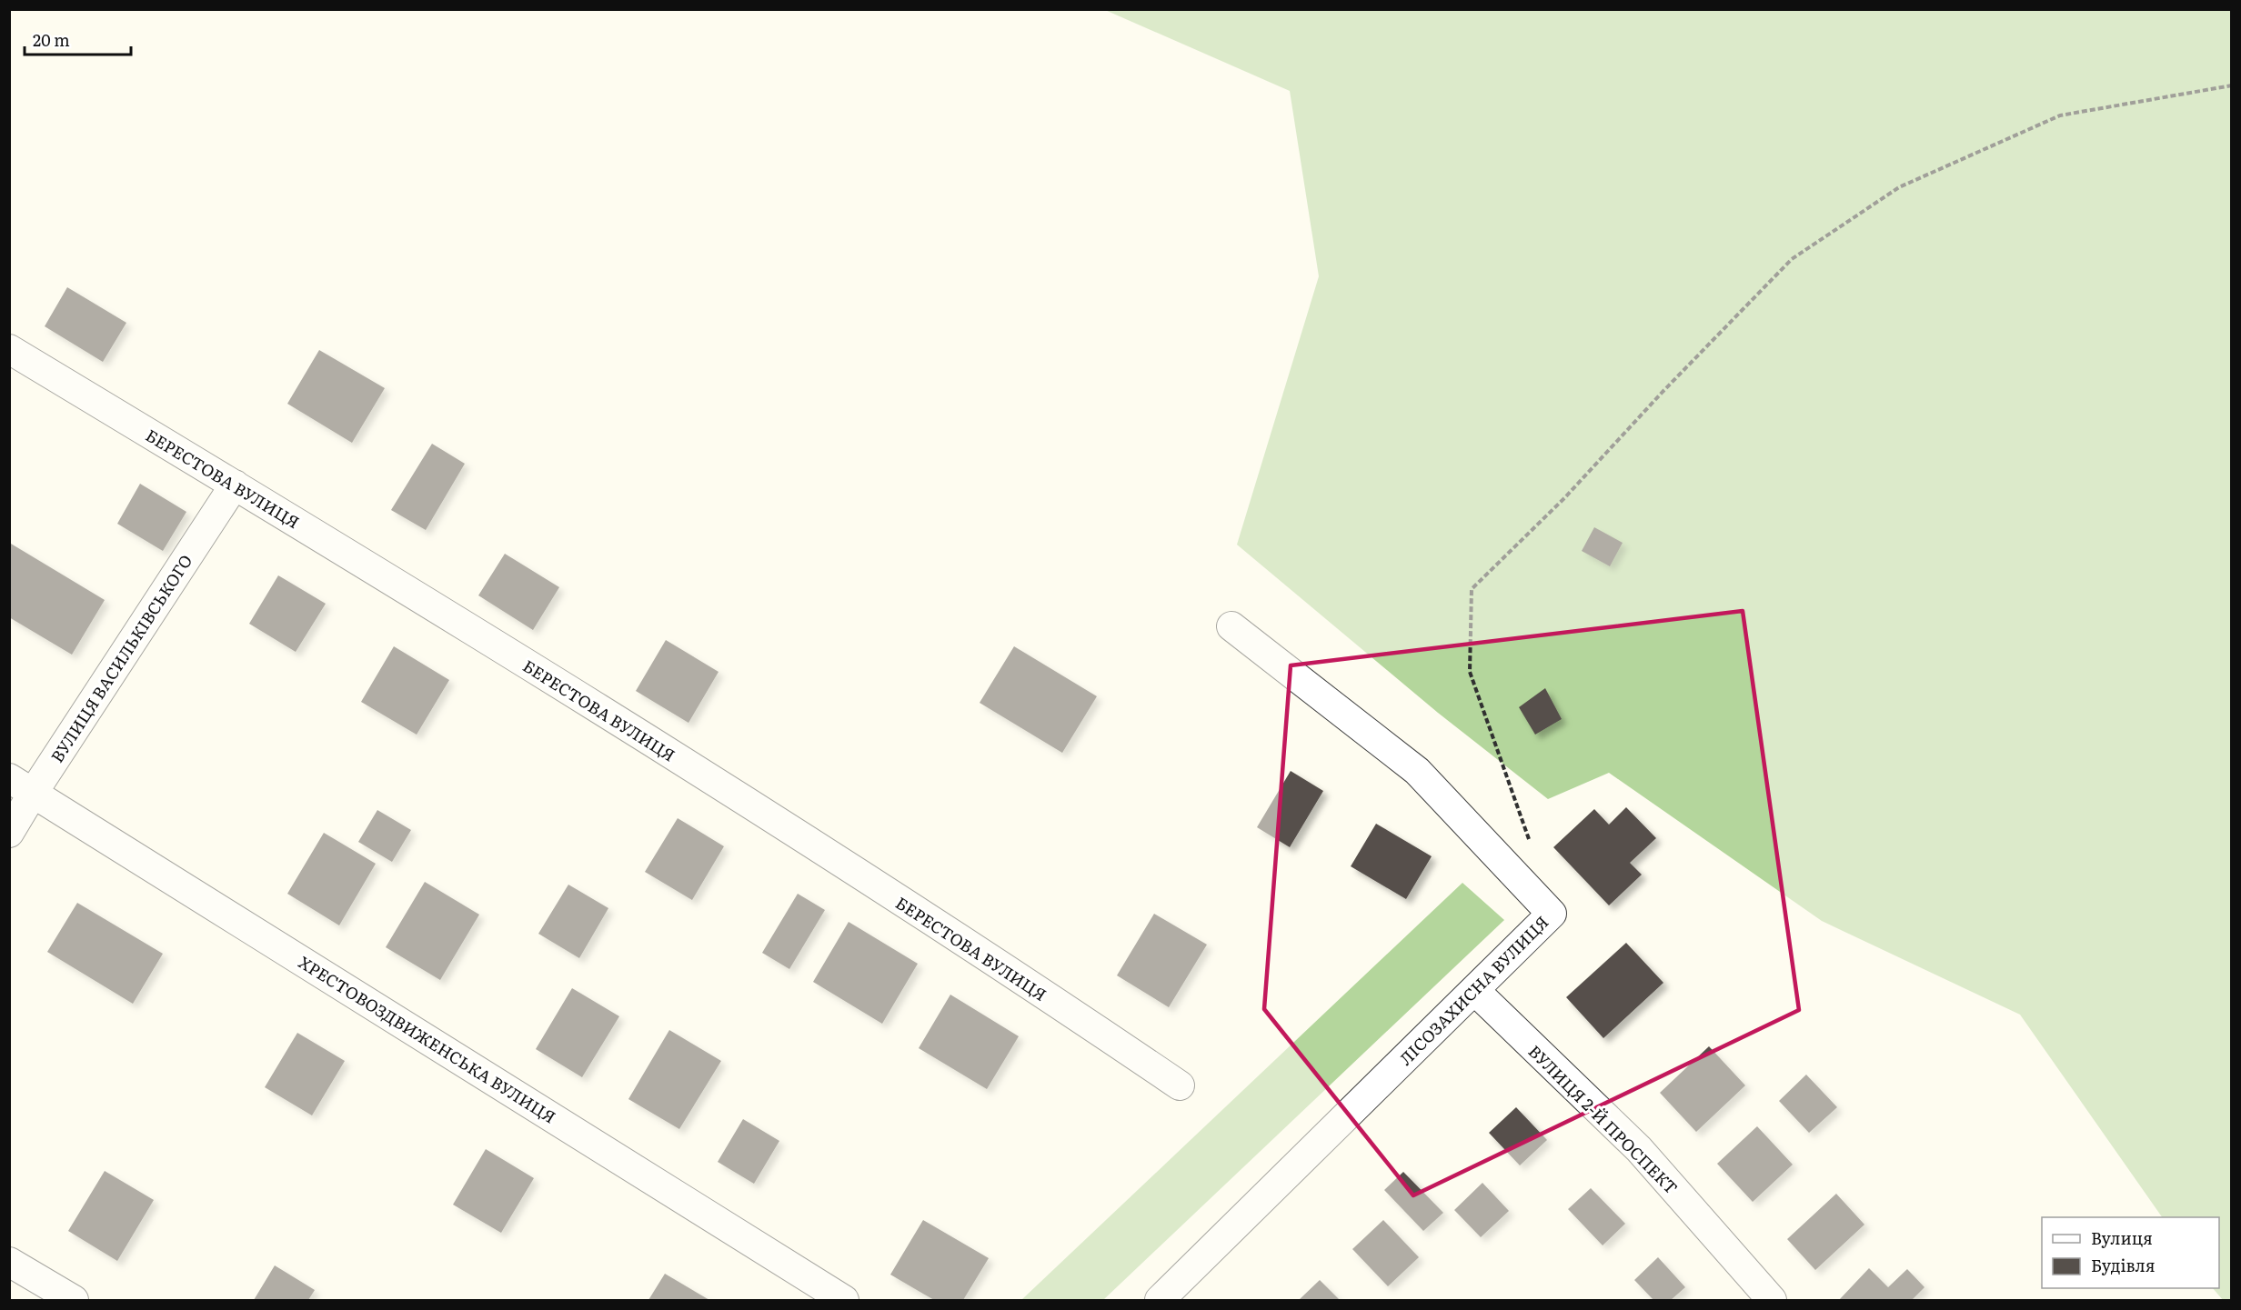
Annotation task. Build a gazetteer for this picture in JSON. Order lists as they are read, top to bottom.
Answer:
{
  "streets": {
    "street": [
      "БЕРЕСТОВА ВУЛИЦЯ",
      "ВУЛИЦЯ ВАСИЛЬКІВСЬКОГО",
      "ЛІСОЗАХИСНА ВУЛИЦЯ",
      "ХРЕСТОВОЗДВИЖЕНСЬКА ВУЛИЦЯ",
      "ВУЛИЦЯ 2-Й ПРОСПЕКТ"
    ]
  },
  "crossings": [
    ["БЕРЕСТОВА ВУЛИЦЯ", "ВУЛИЦЯ ВАСИЛЬКІВСЬКОГО"],
    ["ВУЛИЦЯ ВАСИЛЬКІВСЬКОГО", "ХРЕСТОВОЗДВИЖЕНСЬКА ВУЛИЦЯ"],
    ["ЛІСОЗАХИСНА ВУЛИЦЯ", "ВУЛИЦЯ 2-Й ПРОСПЕКТ"]
  ],
  "legend": ["Вулиця", "Будівля"],
  "scale_bar": "20 m"
}
